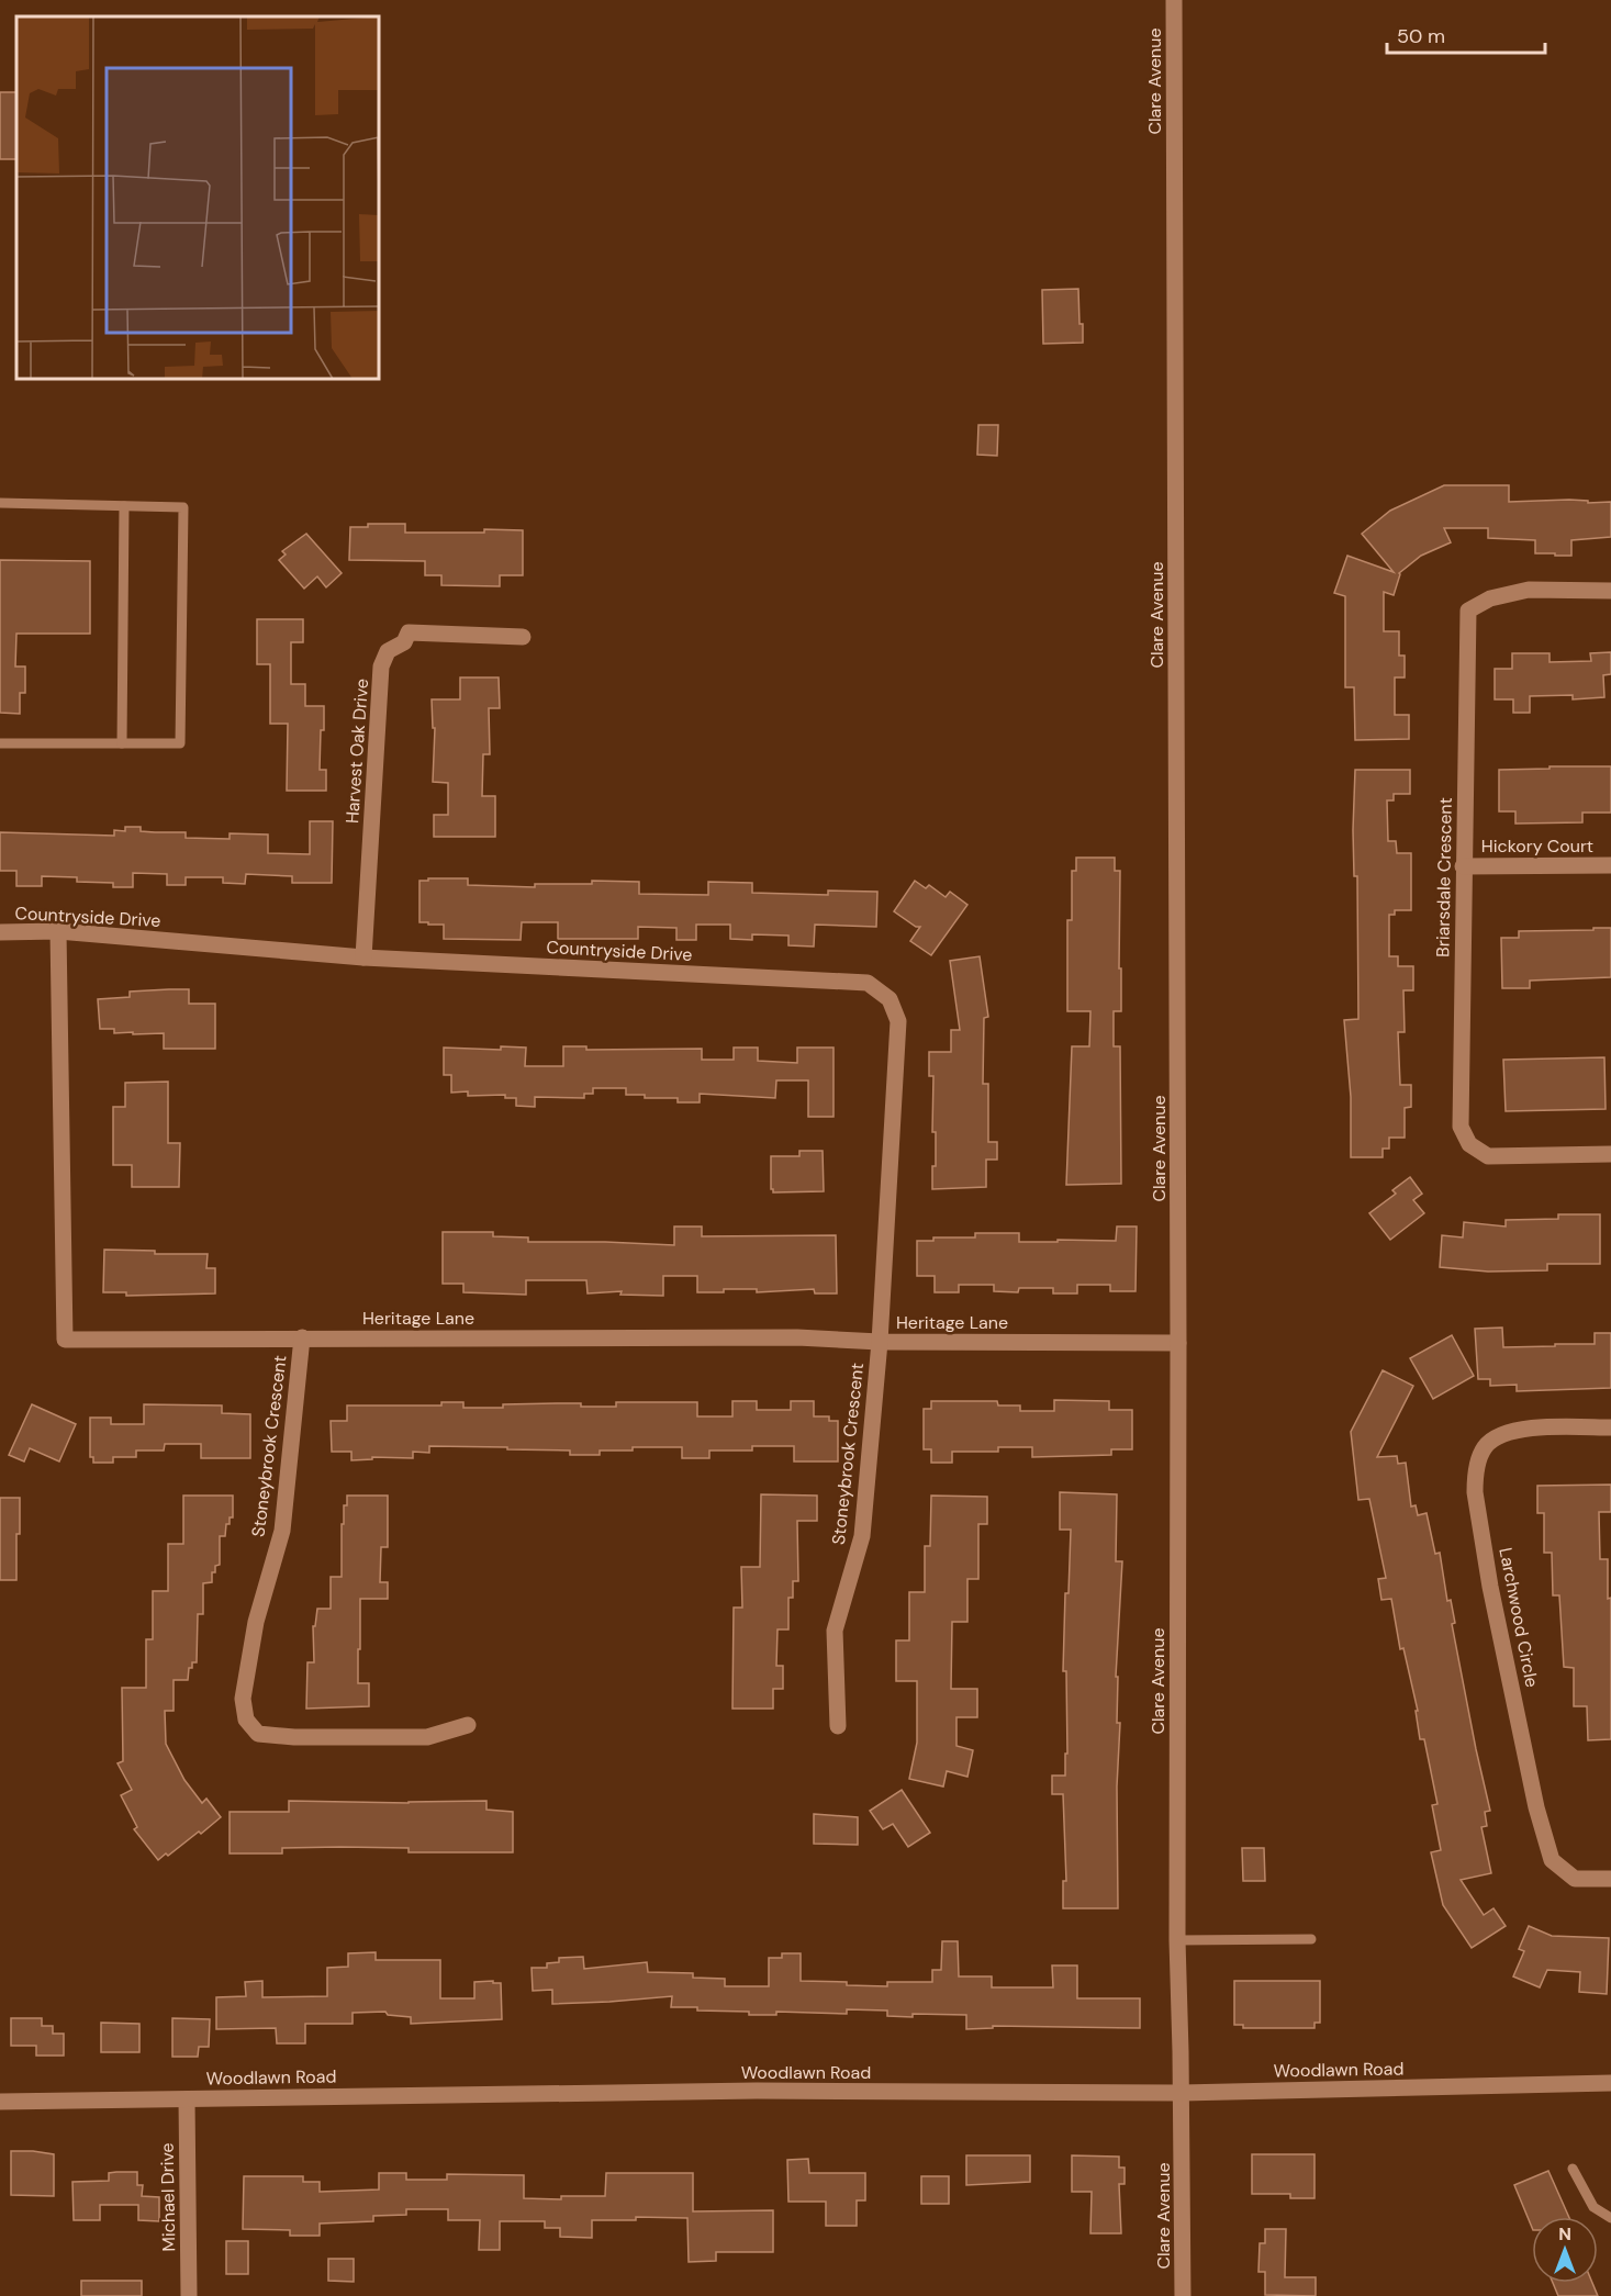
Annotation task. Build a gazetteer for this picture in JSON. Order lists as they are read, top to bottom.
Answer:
{
  "streets": {
    "street": [
      "Clare Avenue",
      "Harvest Oak Drive",
      "Hickory Court",
      "Briarsdale Crescent",
      "Countryside Drive",
      "Heritage Lane",
      "Stoneybrook Crescent",
      "Larchwood Circle",
      "Woodlawn Road",
      "Michael Drive"
    ]
  },
  "crossings": [
    ["Clare Avenue", "Heritage Lane"],
    ["Clare Avenue", "Woodlawn Road"],
    ["Harvest Oak Drive", "Countryside Drive"],
    ["Hickory Court", "Briarsdale Crescent"],
    ["Countryside Drive", "Heritage Lane"],
    ["Countryside Drive", "Stoneybrook Crescent"],
    ["Heritage Lane", "Stoneybrook Crescent"],
    ["Woodlawn Road", "Michael Drive"]
  ],
  "scale_bar": "50 m",
  "north": "top"
}
